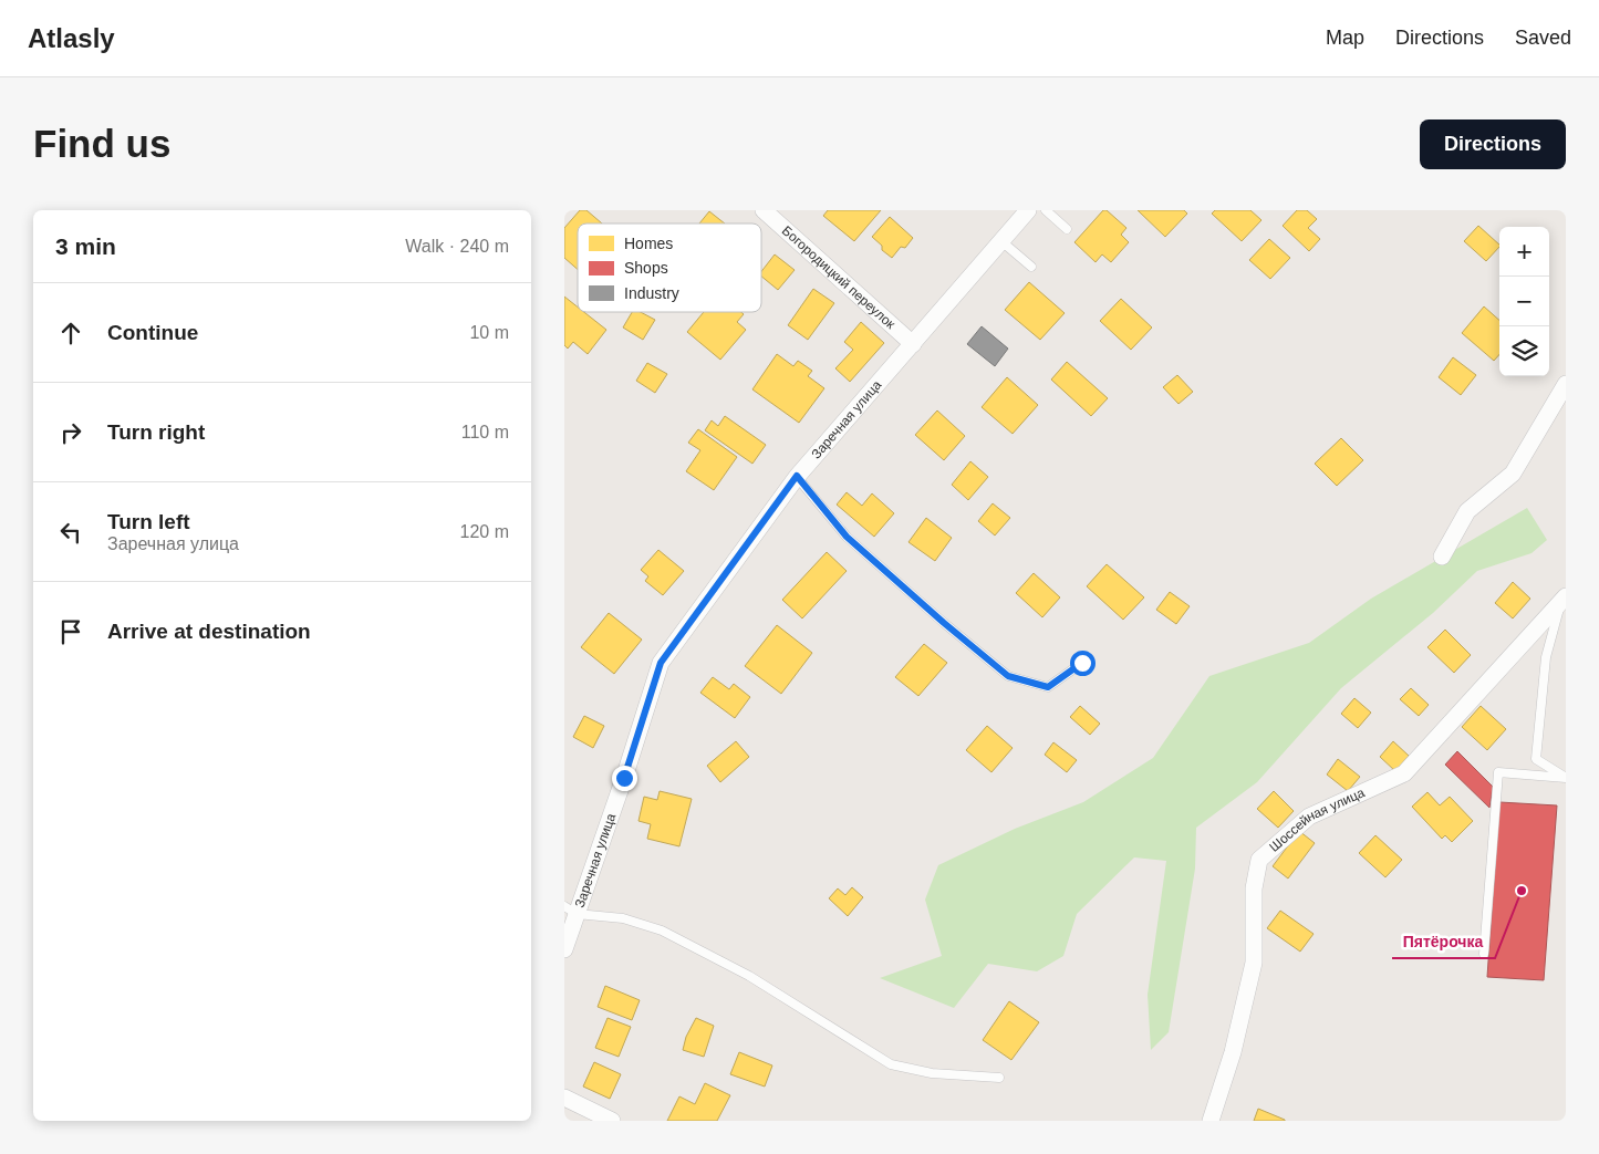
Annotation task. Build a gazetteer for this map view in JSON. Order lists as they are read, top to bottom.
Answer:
{
  "streets": {
    "street": ["Богородицкий переулок", "Заречная улица", "Шоссейная улица"]
  },
  "crossings": [
    ["Богородицкий переулок", "Заречная улица"]
  ],
  "places": ["Пятёрочка"],
  "legend": ["Homes", "Shops", "Industry"],
  "page": {
    "header": "Atlasly",
    "nav": ["Map", "Directions", "Saved"],
    "buttons": "Directions",
    "title": "Find us",
    "heading": ["3 min", "Walk · 240 m"],
    "map_buttons": ["+", "−"],
    "list": [
      ["Continue", "10 m"],
      ["Turn right", "110 m"],
      ["Turn left", "Заречная улица", "120 m"],
      "Arrive at destination"
    ]
  }
}
